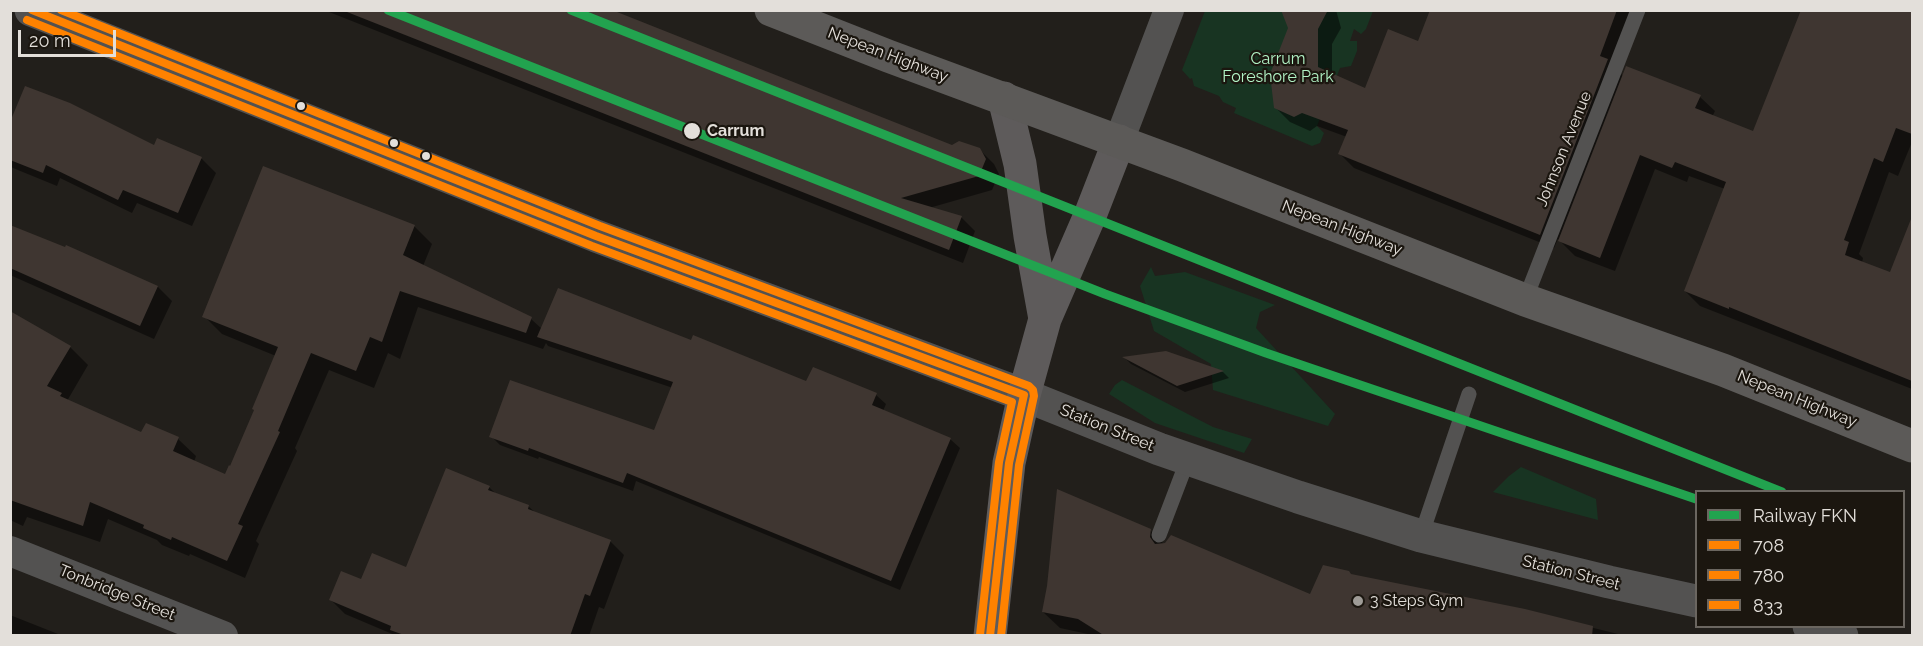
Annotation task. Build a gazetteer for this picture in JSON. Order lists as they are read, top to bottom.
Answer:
{
  "streets": {
    "highway": ["Nepean Highway"],
    "street": ["Station Street", "Tonbridge Street"],
    "lane": ["Johnson Avenue"]
  },
  "crossings": [
    ["Nepean Highway", "Johnson Avenue"]
  ],
  "parks": ["Carrum Foreshore Park"],
  "places": ["Carrum", "3 Steps Gym"],
  "lines": [
    "rail line FKN",
    "transit line 708",
    "transit line 833",
    "transit line 780"
  ],
  "legend": [
    "Railway FKN",
    "708",
    "780",
    "833"
  ],
  "scale_bar": "20 m"
}
